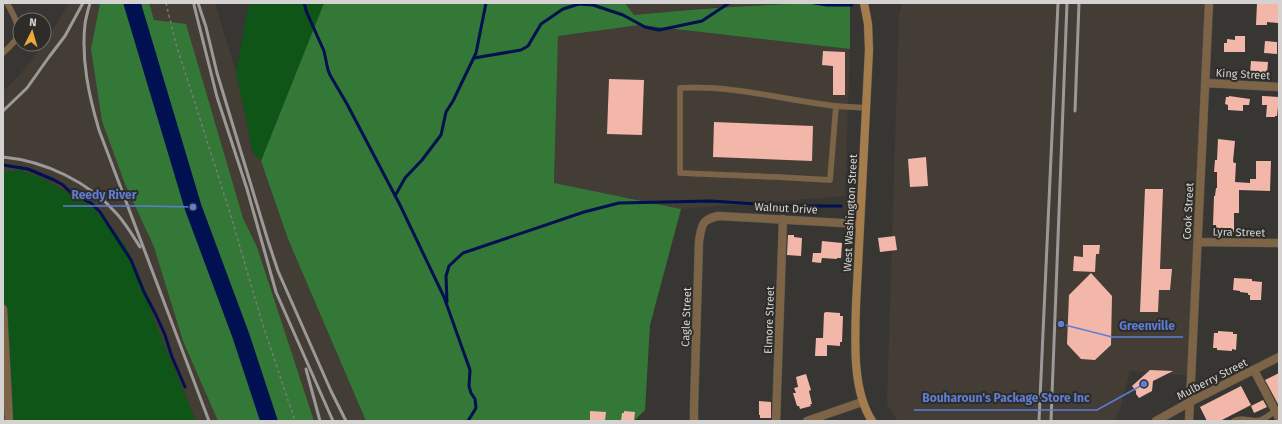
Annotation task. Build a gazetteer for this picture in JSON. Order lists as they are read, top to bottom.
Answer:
{
  "streets": {
    "street": [
      "King Street",
      "Walnut Drive",
      "Cook Street",
      "West Washington Street",
      "Lyra Street",
      "Cagle Street",
      "Elmore Street",
      "Mulberry Street"
    ]
  },
  "crossings": [
    ["King Street", "Cook Street"],
    ["Walnut Drive", "West Washington Street"],
    ["Walnut Drive", "Cagle Street"],
    ["Walnut Drive", "Elmore Street"],
    ["Cook Street", "Lyra Street"],
    ["Cook Street", "Mulberry Street"]
  ],
  "places": ["Reedy River", "Greenville", "Bouharoun's Package Store Inc"],
  "north": "top"
}
